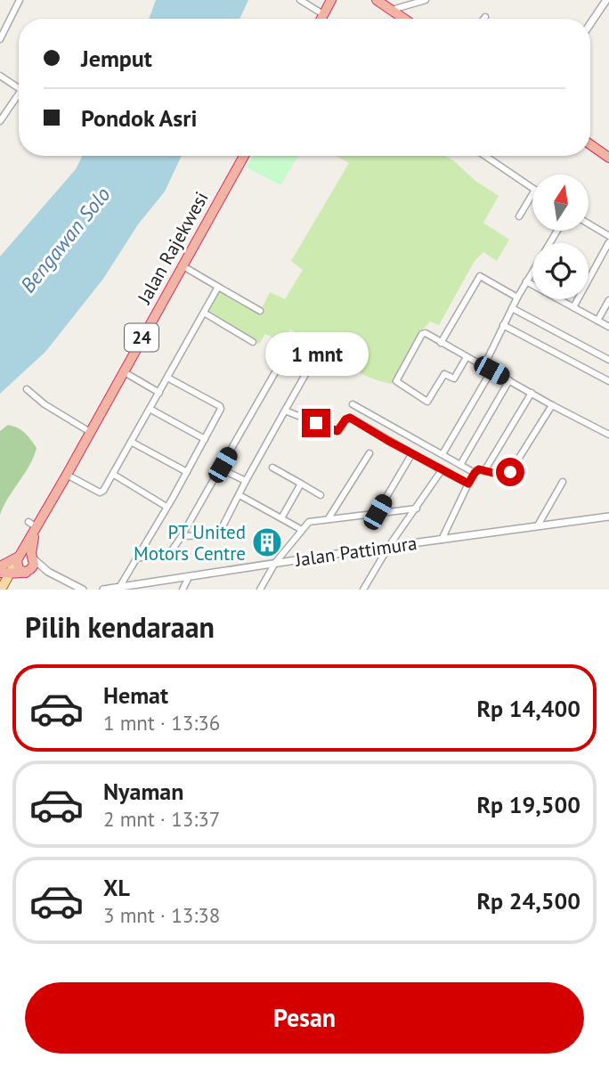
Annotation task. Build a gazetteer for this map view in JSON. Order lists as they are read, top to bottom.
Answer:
{
  "streets": {
    "highway": ["Jalan Rajekwesi", "24"],
    "street": ["Jalan Pattimura"]
  },
  "crossings": [
    ["Jalan Rajekwesi", "24"]
  ],
  "water": ["Bengawan Solo"],
  "places": {
    "building": ["PT United Motors Centre"]
  },
  "north": "top",
  "page": {
    "banner": ["Jemput", "Pondok Asri"],
    "bubble": "1 mnt",
    "heading": "Pilih kendaraan",
    "list": [
      {
        "name": "Hemat",
        "note": "1 mnt · 13:36",
        "value": "Rp 14,400"
      },
      {
        "name": "Nyaman",
        "note": "2 mnt · 13:37",
        "value": "Rp 19,500"
      },
      {
        "name": "XL",
        "note": "3 mnt · 13:38",
        "value": "Rp 24,500"
      }
    ],
    "buttons": "Pesan"
  }
}
